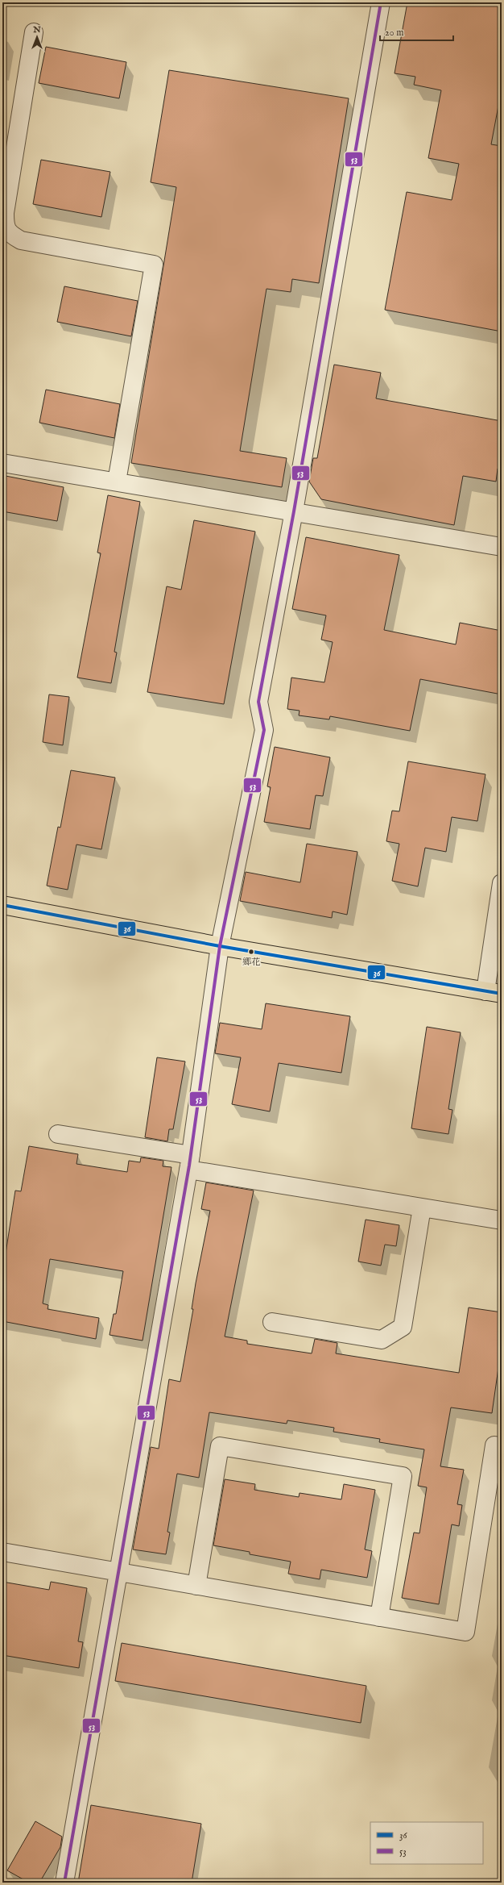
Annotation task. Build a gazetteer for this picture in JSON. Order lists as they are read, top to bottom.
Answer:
{
  "places": ["郷花"],
  "lines": ["transit line 53", "transit line 36"],
  "legend": ["36", "53"],
  "scale_bar": "20 m",
  "north": "top"
}
